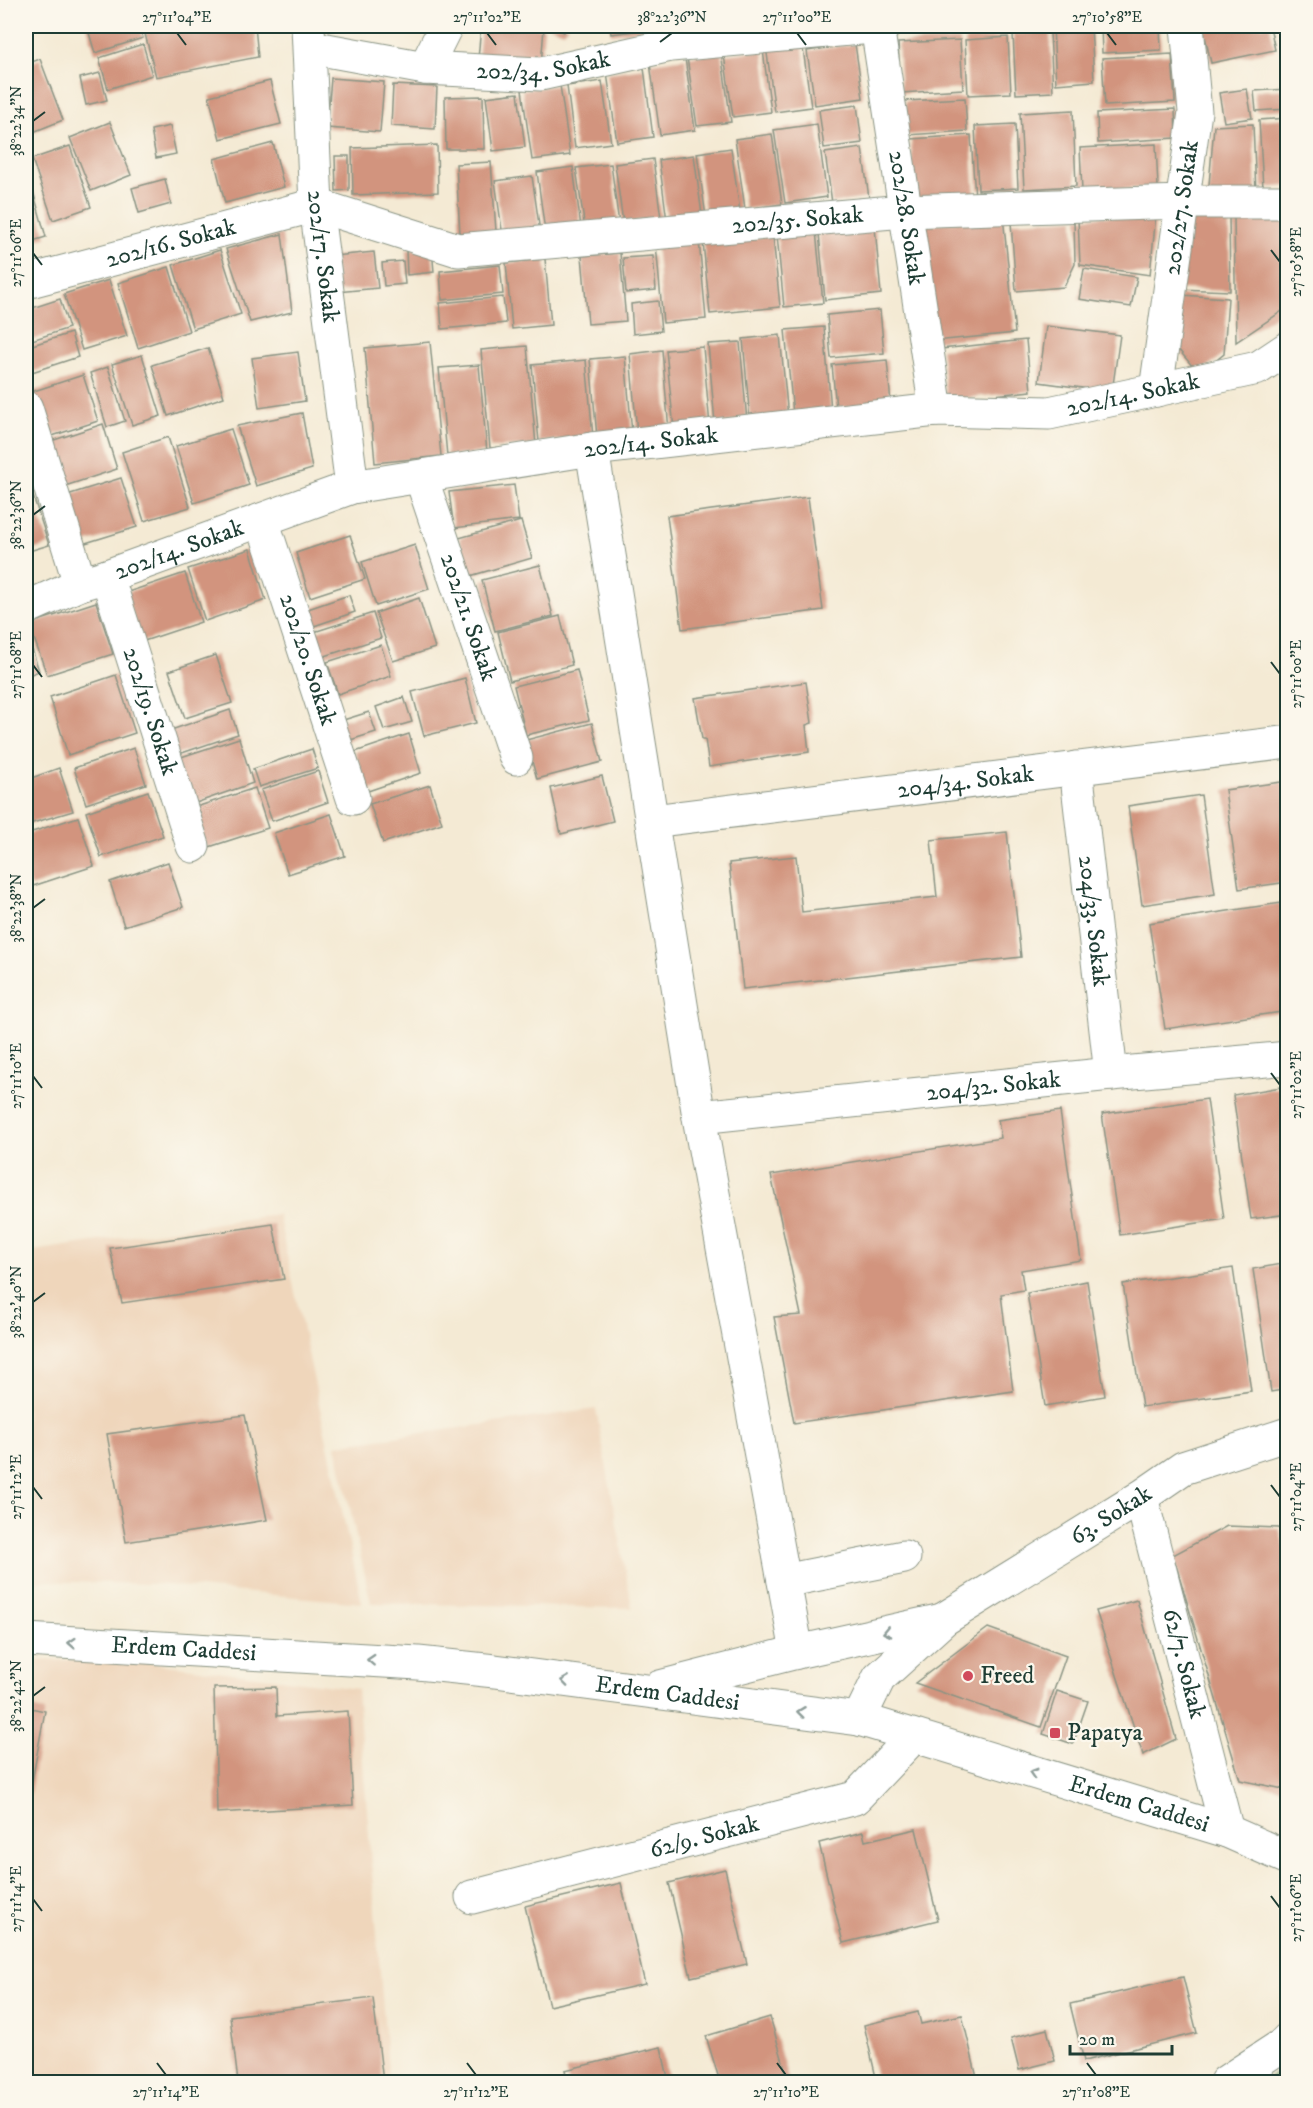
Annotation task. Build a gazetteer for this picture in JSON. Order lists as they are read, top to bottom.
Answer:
{
  "streets": {
    "street": [
      "202/34. Sokak",
      "202/27. Sokak",
      "202/28. Sokak",
      "202/35. Sokak",
      "202/16. Sokak",
      "202/17. Sokak",
      "202/14. Sokak",
      "202/21. Sokak",
      "202/20. Sokak",
      "202/19. Sokak",
      "204/34. Sokak",
      "204/33. Sokak",
      "204/32. Sokak",
      "63. Sokak",
      "Erdem Caddesi",
      "62/7. Sokak",
      "62/9. Sokak"
    ]
  },
  "crossings": [
    ["202/34. Sokak", "202/28. Sokak"],
    ["202/34. Sokak", "202/17. Sokak"],
    ["202/27. Sokak", "202/35. Sokak"],
    ["202/27. Sokak", "202/14. Sokak"],
    ["202/28. Sokak", "202/35. Sokak"],
    ["202/28. Sokak", "202/14. Sokak"],
    ["202/35. Sokak", "202/16. Sokak"],
    ["202/35. Sokak", "202/17. Sokak"],
    ["202/16. Sokak", "202/17. Sokak"],
    ["202/17. Sokak", "202/14. Sokak"],
    ["202/14. Sokak", "202/21. Sokak"],
    ["202/14. Sokak", "202/20. Sokak"],
    ["202/14. Sokak", "202/19. Sokak"],
    ["204/34. Sokak", "204/33. Sokak"],
    ["204/33. Sokak", "204/32. Sokak"],
    ["63. Sokak", "62/7. Sokak"],
    ["Erdem Caddesi", "62/7. Sokak"],
    ["Erdem Caddesi", "62/9. Sokak"]
  ],
  "one_way": ["Erdem Caddesi"],
  "places": {
    "other": ["Freed"],
    "transit": ["Papatya"]
  },
  "scale_bar": "20 m",
  "coordinates": [
    "27°11'04\"E",
    "27°11'02\"E",
    "38°22'36\"N",
    "27°11'00\"E",
    "27°10'58\"E",
    "38°22'34\"N",
    "27°11'06\"E",
    "27°11'08\"E",
    "38°22'38\"N",
    "27°11'10\"E",
    "38°22'40\"N",
    "27°11'12\"E",
    "38°22'42\"N",
    "27°11'14\"E"
  ]
}
